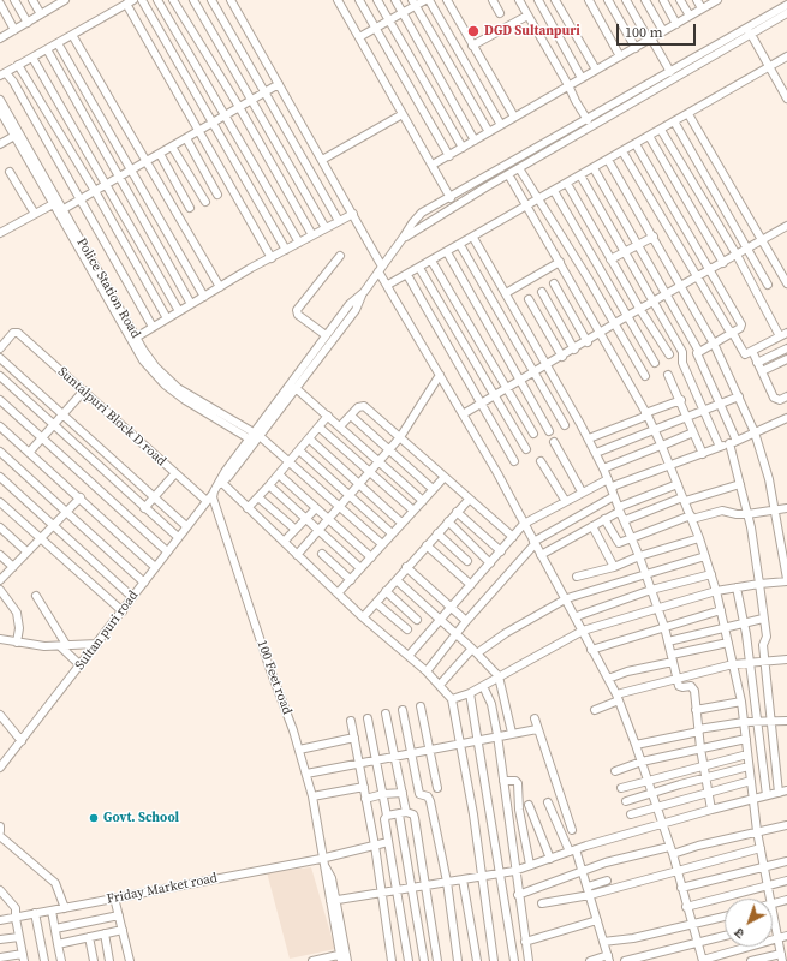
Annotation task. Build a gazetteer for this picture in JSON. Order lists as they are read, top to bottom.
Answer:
{
  "streets": {
    "street": [
      "Police Station Road",
      "Suntalpuri Block D road",
      "Sultan puri road",
      "100 Feet road",
      "Friday Market road"
    ]
  },
  "crossings": [
    ["Police Station Road", "Sultan puri road"],
    ["Suntalpuri Block D road", "Sultan puri road"],
    ["Sultan puri road", "100 Feet road"],
    ["100 Feet road", "Friday Market road"]
  ],
  "places": ["DGD Sultanpuri", "Govt. School"],
  "scale_bar": "100 m",
  "north": "bottom left"
}
